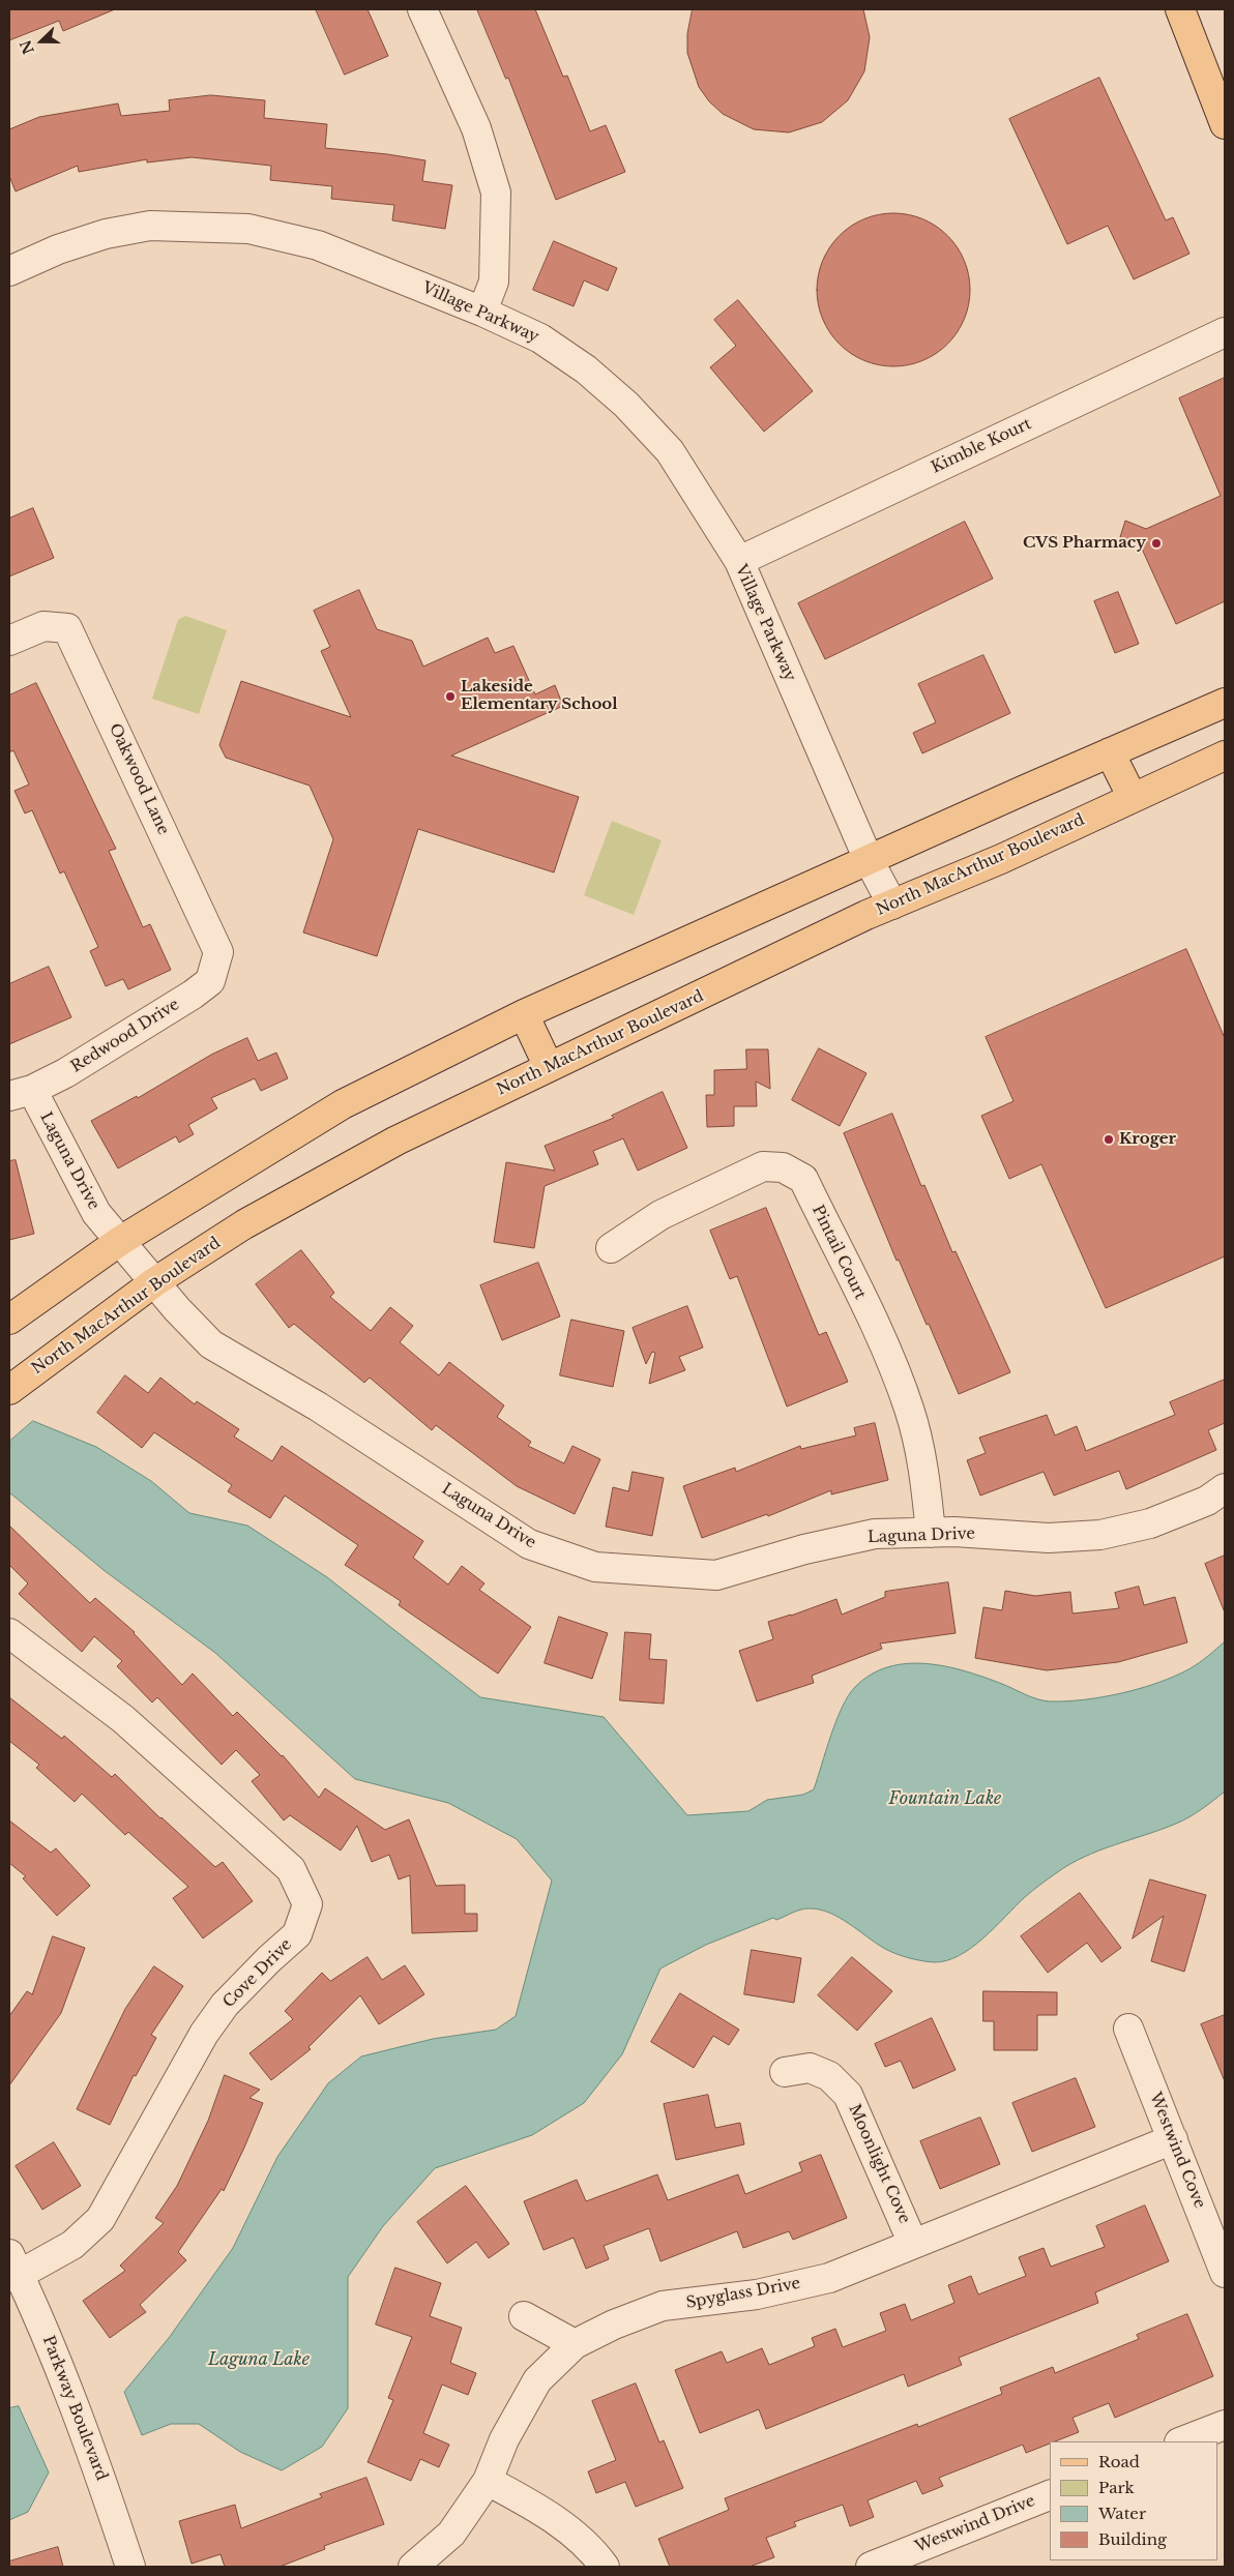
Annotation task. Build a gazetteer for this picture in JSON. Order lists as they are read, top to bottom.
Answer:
{
  "streets": {
    "main road": ["North MacArthur Boulevard"],
    "street": [
      "Village Parkway",
      "Kimble Kourt",
      "Oakwood Lane",
      "Redwood Drive",
      "Laguna Drive",
      "Pintail Court",
      "Cove Drive",
      "Westwind Cove",
      "Moonlight Cove",
      "Spyglass Drive",
      "Parkway Boulevard",
      "Westwind Drive"
    ]
  },
  "crossings": [
    ["Village Parkway", "Kimble Kourt"],
    ["Village Parkway", "North MacArthur Boulevard"],
    ["Oakwood Lane", "Redwood Drive"],
    ["North MacArthur Boulevard", "Laguna Drive"],
    ["Redwood Drive", "Laguna Drive"],
    ["Laguna Drive", "Pintail Court"],
    ["Cove Drive", "Parkway Boulevard"],
    ["Westwind Cove", "Spyglass Drive"],
    ["Moonlight Cove", "Spyglass Drive"]
  ],
  "water": ["Fountain Lake", "Laguna Lake"],
  "places": ["CVS Pharmacy", "Lakeside Elementary School", "Kroger"],
  "legend": [
    "Road",
    "Park",
    "Water",
    "Building"
  ],
  "north": "left"
}
